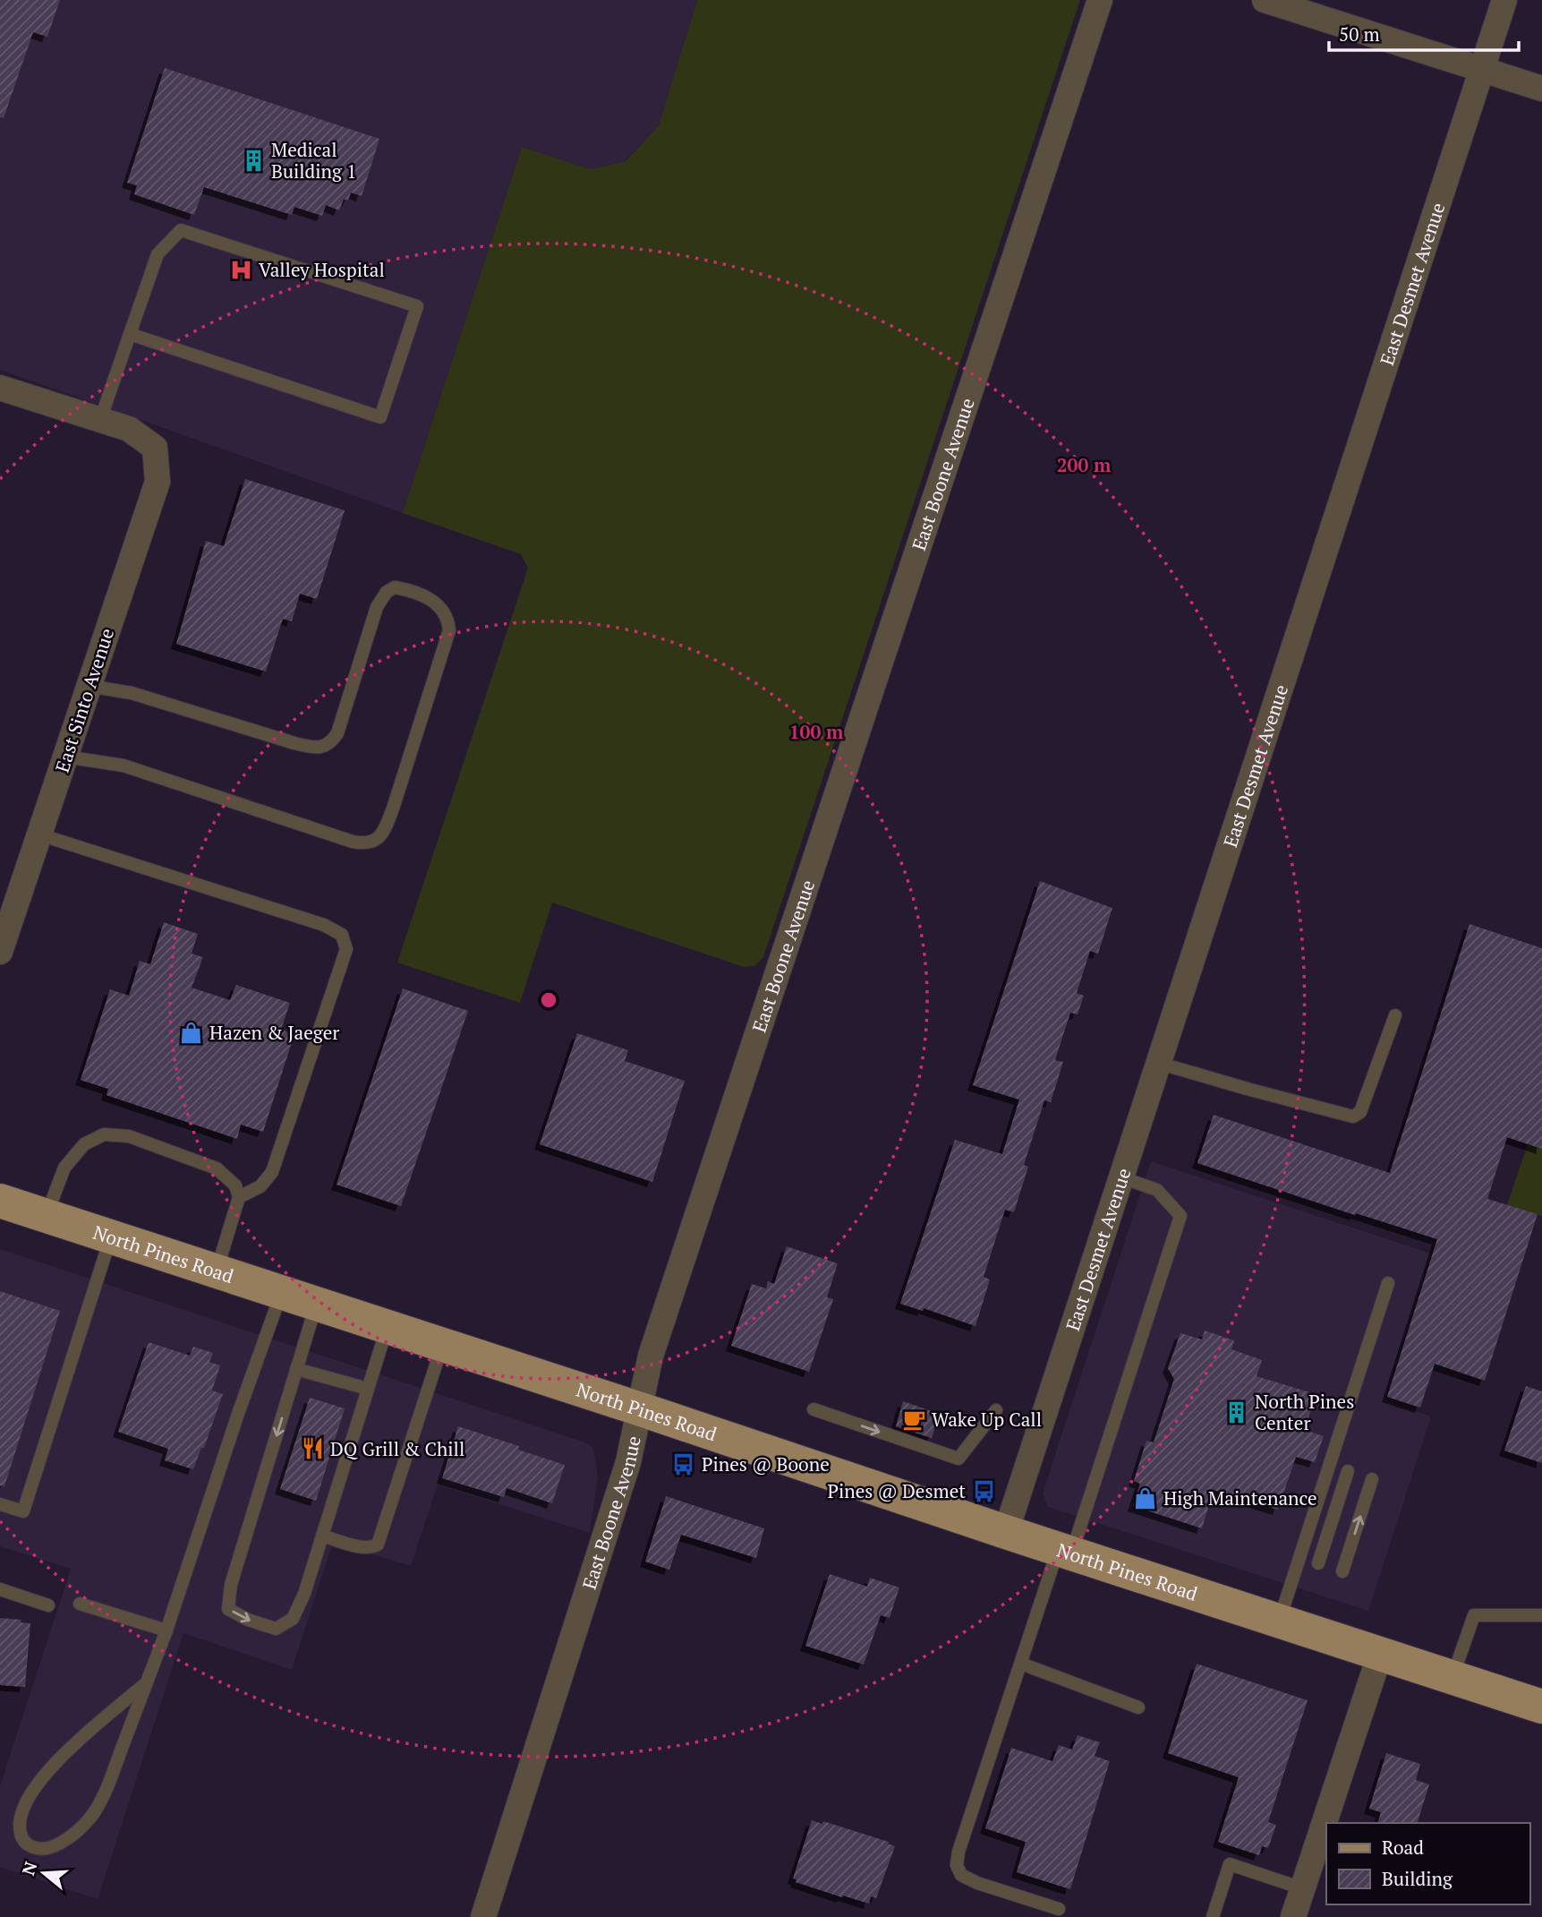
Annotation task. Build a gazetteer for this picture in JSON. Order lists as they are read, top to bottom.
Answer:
{
  "streets": {
    "main road": ["North Pines Road"],
    "street": ["East Desmet Avenue", "East Boone Avenue", "East Sinto Avenue"]
  },
  "crossings": [
    ["East Desmet Avenue", "North Pines Road"],
    ["East Boone Avenue", "North Pines Road"]
  ],
  "places": {
    "building": ["Medical Building 1", "North Pines Center"],
    "hospital": ["Valley Hospital"],
    "shop": ["Hazen & Jaeger", "High Maintenance"],
    "cafe": ["Wake Up Call"],
    "restaurant": ["DQ Grill & Chill"],
    "bus stop": ["Pines @ Boone", "Pines @ Desmet"]
  },
  "legend": ["Road", "Building"],
  "scale_bar": "50 m",
  "north": "left",
  "rings": ["200 m", "100 m"]
}
